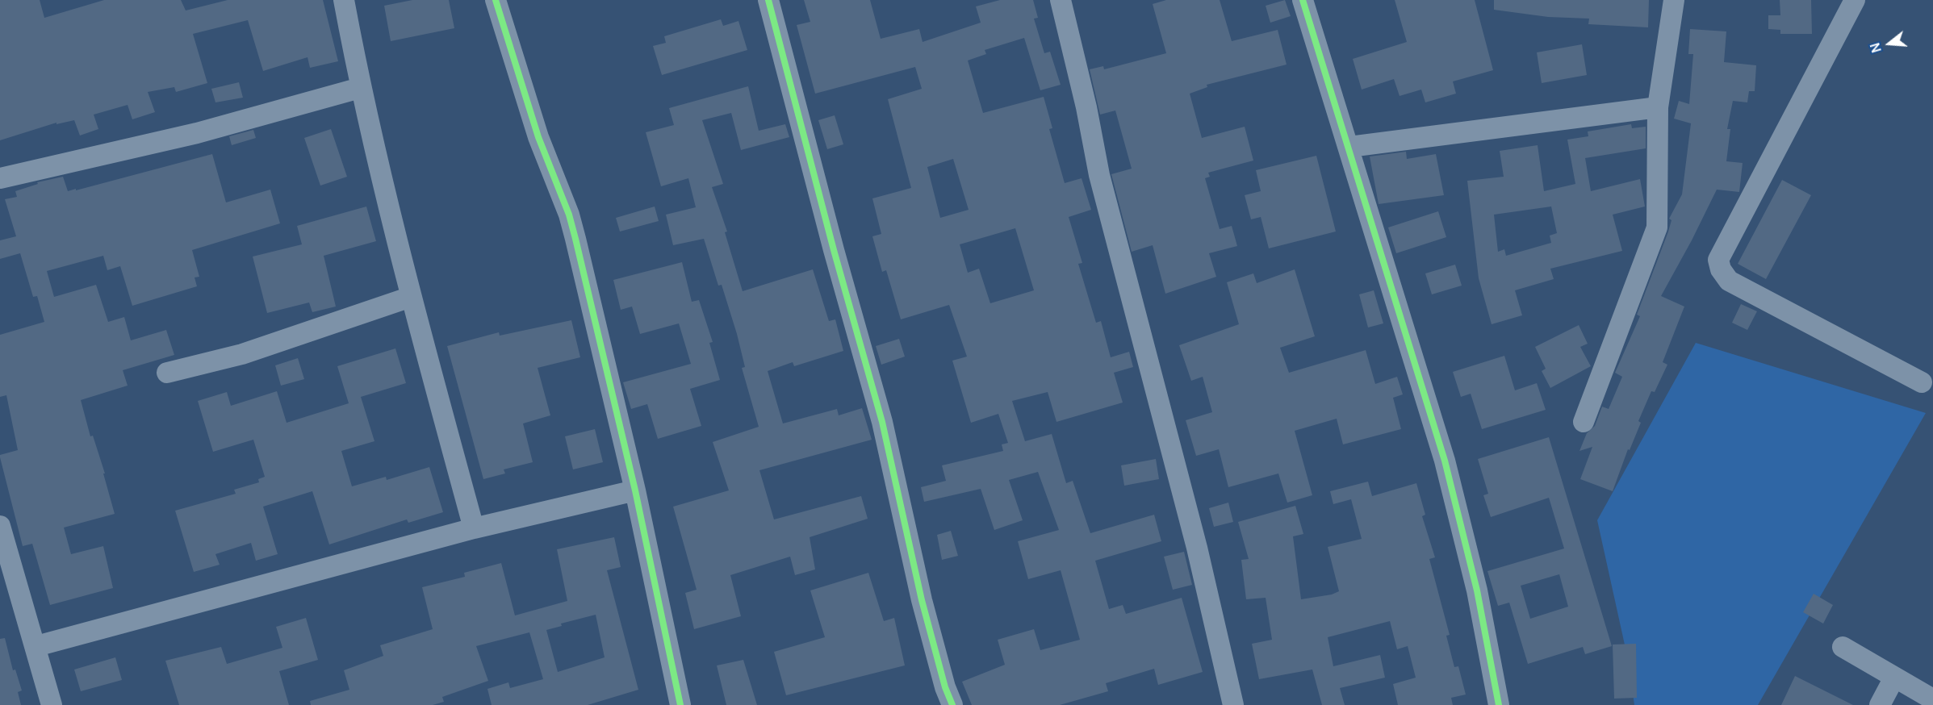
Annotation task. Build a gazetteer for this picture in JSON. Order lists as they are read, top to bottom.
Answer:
{
  "north": "left"
}
